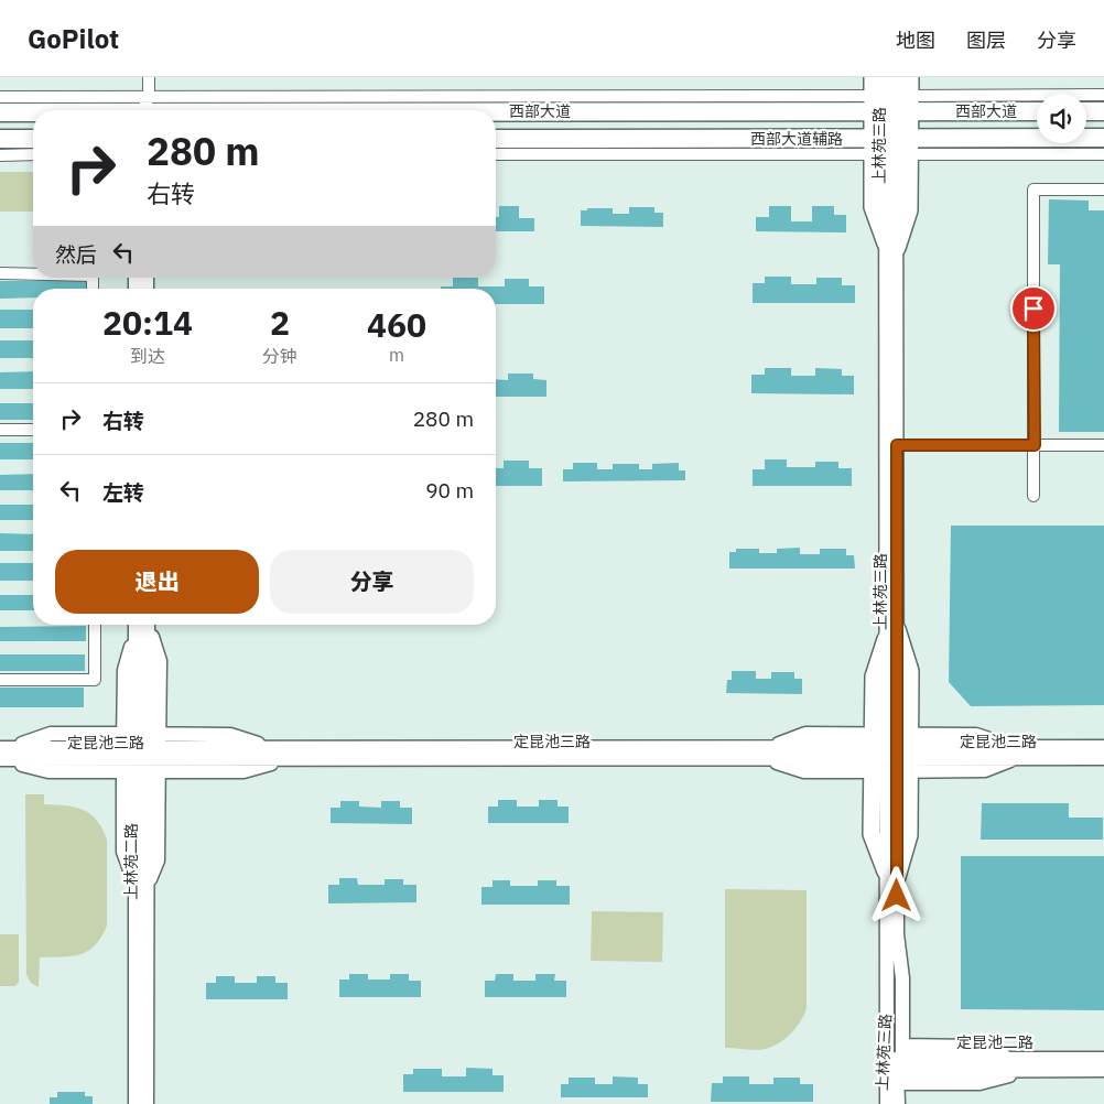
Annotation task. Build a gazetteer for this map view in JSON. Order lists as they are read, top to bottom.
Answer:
{
  "streets": {
    "main road": ["西部大道"],
    "street": [
      "西部大道辅路",
      "上林苑三路",
      "定昆池三路",
      "上林苑二路",
      "定昆池二路"
    ]
  },
  "crossings": [
    ["西部大道", "西部大道辅路"],
    ["西部大道", "上林苑三路"],
    ["上林苑三路", "定昆池二路"],
    ["定昆池三路", "上林苑二路"]
  ],
  "page": {
    "header": "GoPilot",
    "nav": ["地图", "图层", "分享"],
    "turn": ["280 m", "右转"],
    "then": "然后",
    "eta": [
      "20:14",
      "到达",
      "2",
      "分钟",
      "460",
      "m"
    ],
    "list": [
      {
        "name": "右转",
        "value": "280 m"
      },
      {
        "name": "左转",
        "value": "90 m"
      }
    ],
    "buttons": ["退出", "分享"]
  }
}
